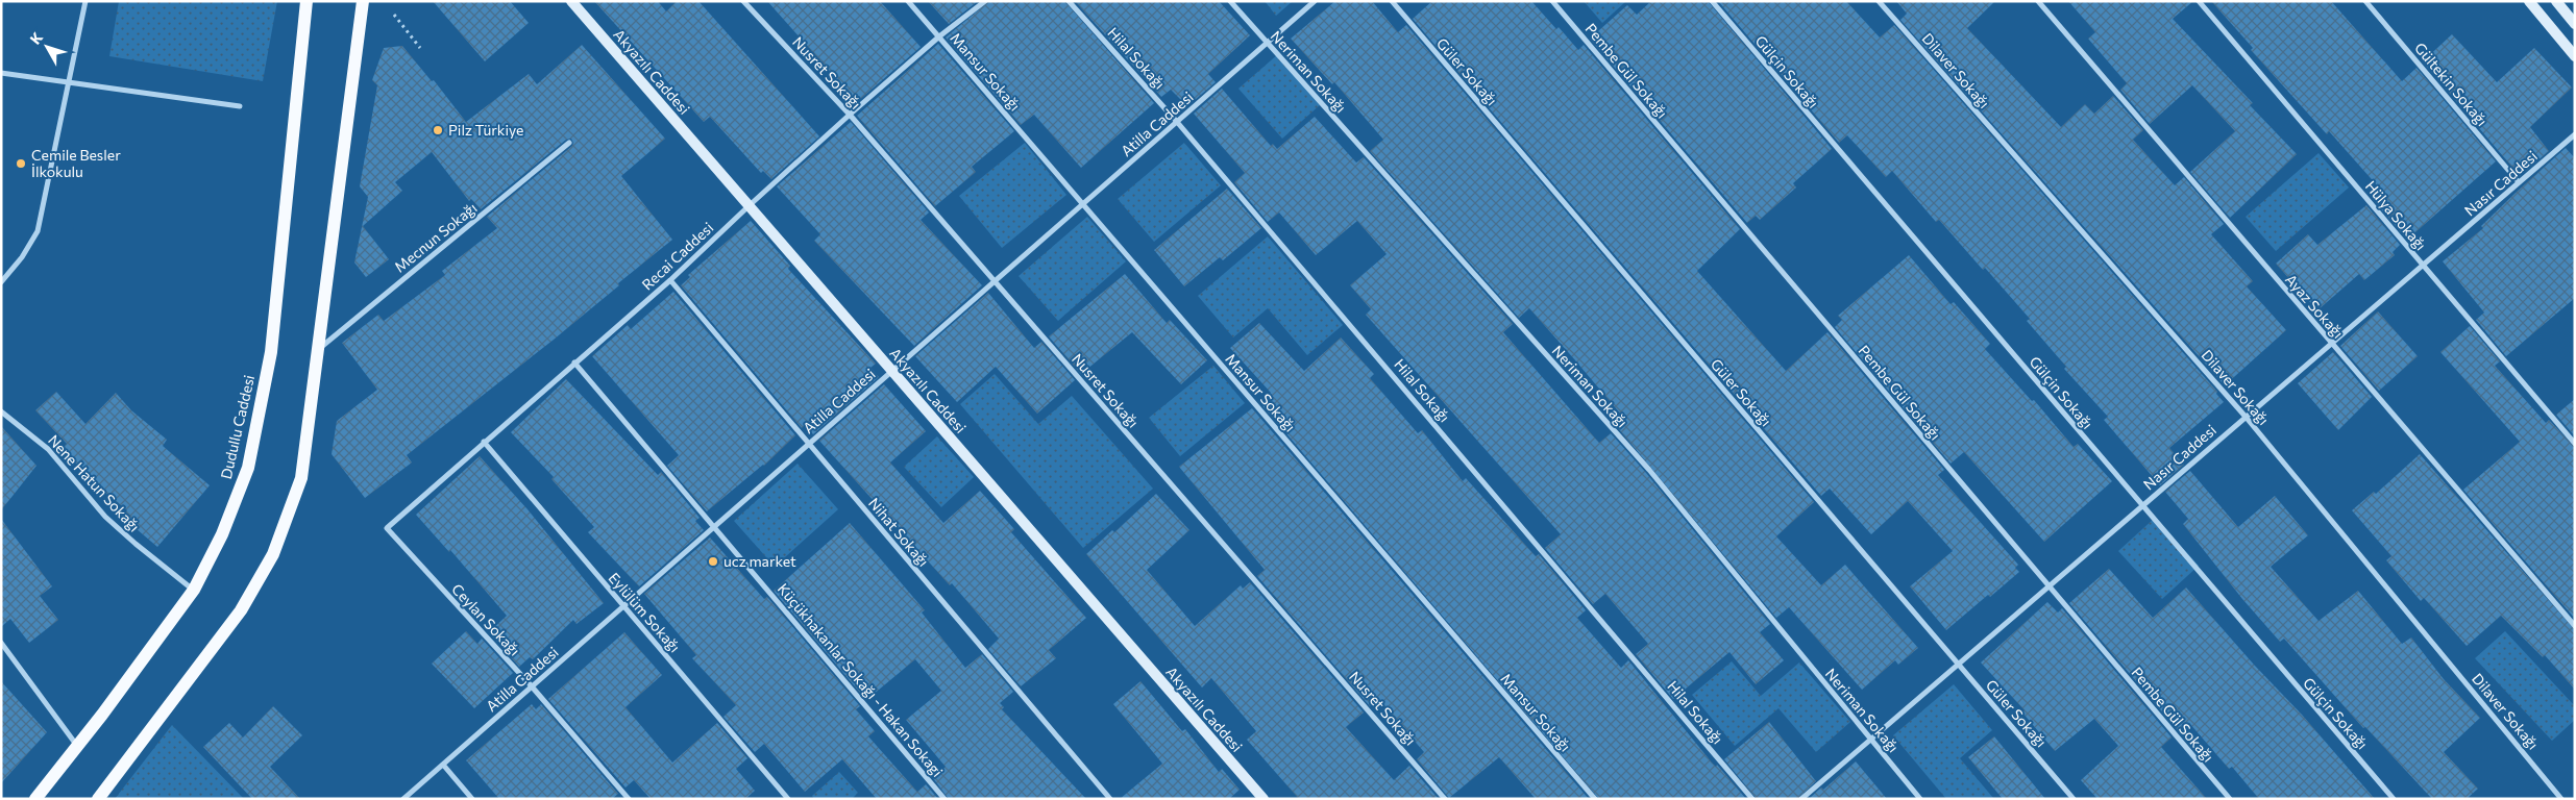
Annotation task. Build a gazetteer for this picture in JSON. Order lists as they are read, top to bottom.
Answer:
{
  "streets": {
    "main road": ["Dudullu Caddesi"],
    "street": [
      "Hilal Sokağı",
      "Pembe Gül Sokağı",
      "Dilaver Sokağı",
      "Akyazılı Caddesi",
      "Mansur Sokağı",
      "Neriman Sokağı",
      "Güler Sokağı",
      "Gülçin Sokağı",
      "Nusret Sokağı",
      "Gültekin Sokağı",
      "Atilla Caddesi",
      "Nasır Caddesi",
      "Hülya Sokağı",
      "Mecnun Sokağı",
      "Recai Caddesi",
      "Ayaz Sokağı",
      "Nene Hatun Sokağı",
      "Nihat Sokağı",
      "Eylülüm Sokağı",
      "Ceylan Sokağı",
      "Küçükhakanlar Sokağı - Hakan Sokagi"
    ]
  },
  "crossings": [
    ["Hilal Sokağı", "Atilla Caddesi"],
    ["Pembe Gül Sokağı", "Nasır Caddesi"],
    ["Dilaver Sokağı", "Nasır Caddesi"],
    ["Akyazılı Caddesi", "Atilla Caddesi"],
    ["Akyazılı Caddesi", "Recai Caddesi"],
    ["Mansur Sokağı", "Atilla Caddesi"],
    ["Mansur Sokağı", "Recai Caddesi"],
    ["Neriman Sokağı", "Atilla Caddesi"],
    ["Neriman Sokağı", "Nasır Caddesi"],
    ["Güler Sokağı", "Nasır Caddesi"],
    ["Gülçin Sokağı", "Nasır Caddesi"],
    ["Nusret Sokağı", "Atilla Caddesi"],
    ["Nusret Sokağı", "Recai Caddesi"],
    ["Gültekin Sokağı", "Nasır Caddesi"],
    ["Atilla Caddesi", "Nihat Sokağı"],
    ["Atilla Caddesi", "Eylülüm Sokağı"],
    ["Atilla Caddesi", "Ceylan Sokağı"],
    ["Atilla Caddesi", "Küçükhakanlar Sokağı - Hakan Sokagi"],
    ["Nasır Caddesi", "Hülya Sokağı"],
    ["Nasır Caddesi", "Ayaz Sokağı"],
    ["Recai Caddesi", "Nihat Sokağı"],
    ["Recai Caddesi", "Eylülüm Sokağı"],
    ["Recai Caddesi", "Ceylan Sokağı"],
    ["Recai Caddesi", "Küçükhakanlar Sokağı - Hakan Sokagi"],
    ["Dudullu Caddesi", "Nene Hatun Sokağı"]
  ],
  "places": ["Pilz Türkiye", "Cemile Besler İlkokulu", "ucz market"],
  "north": "top left"
}
